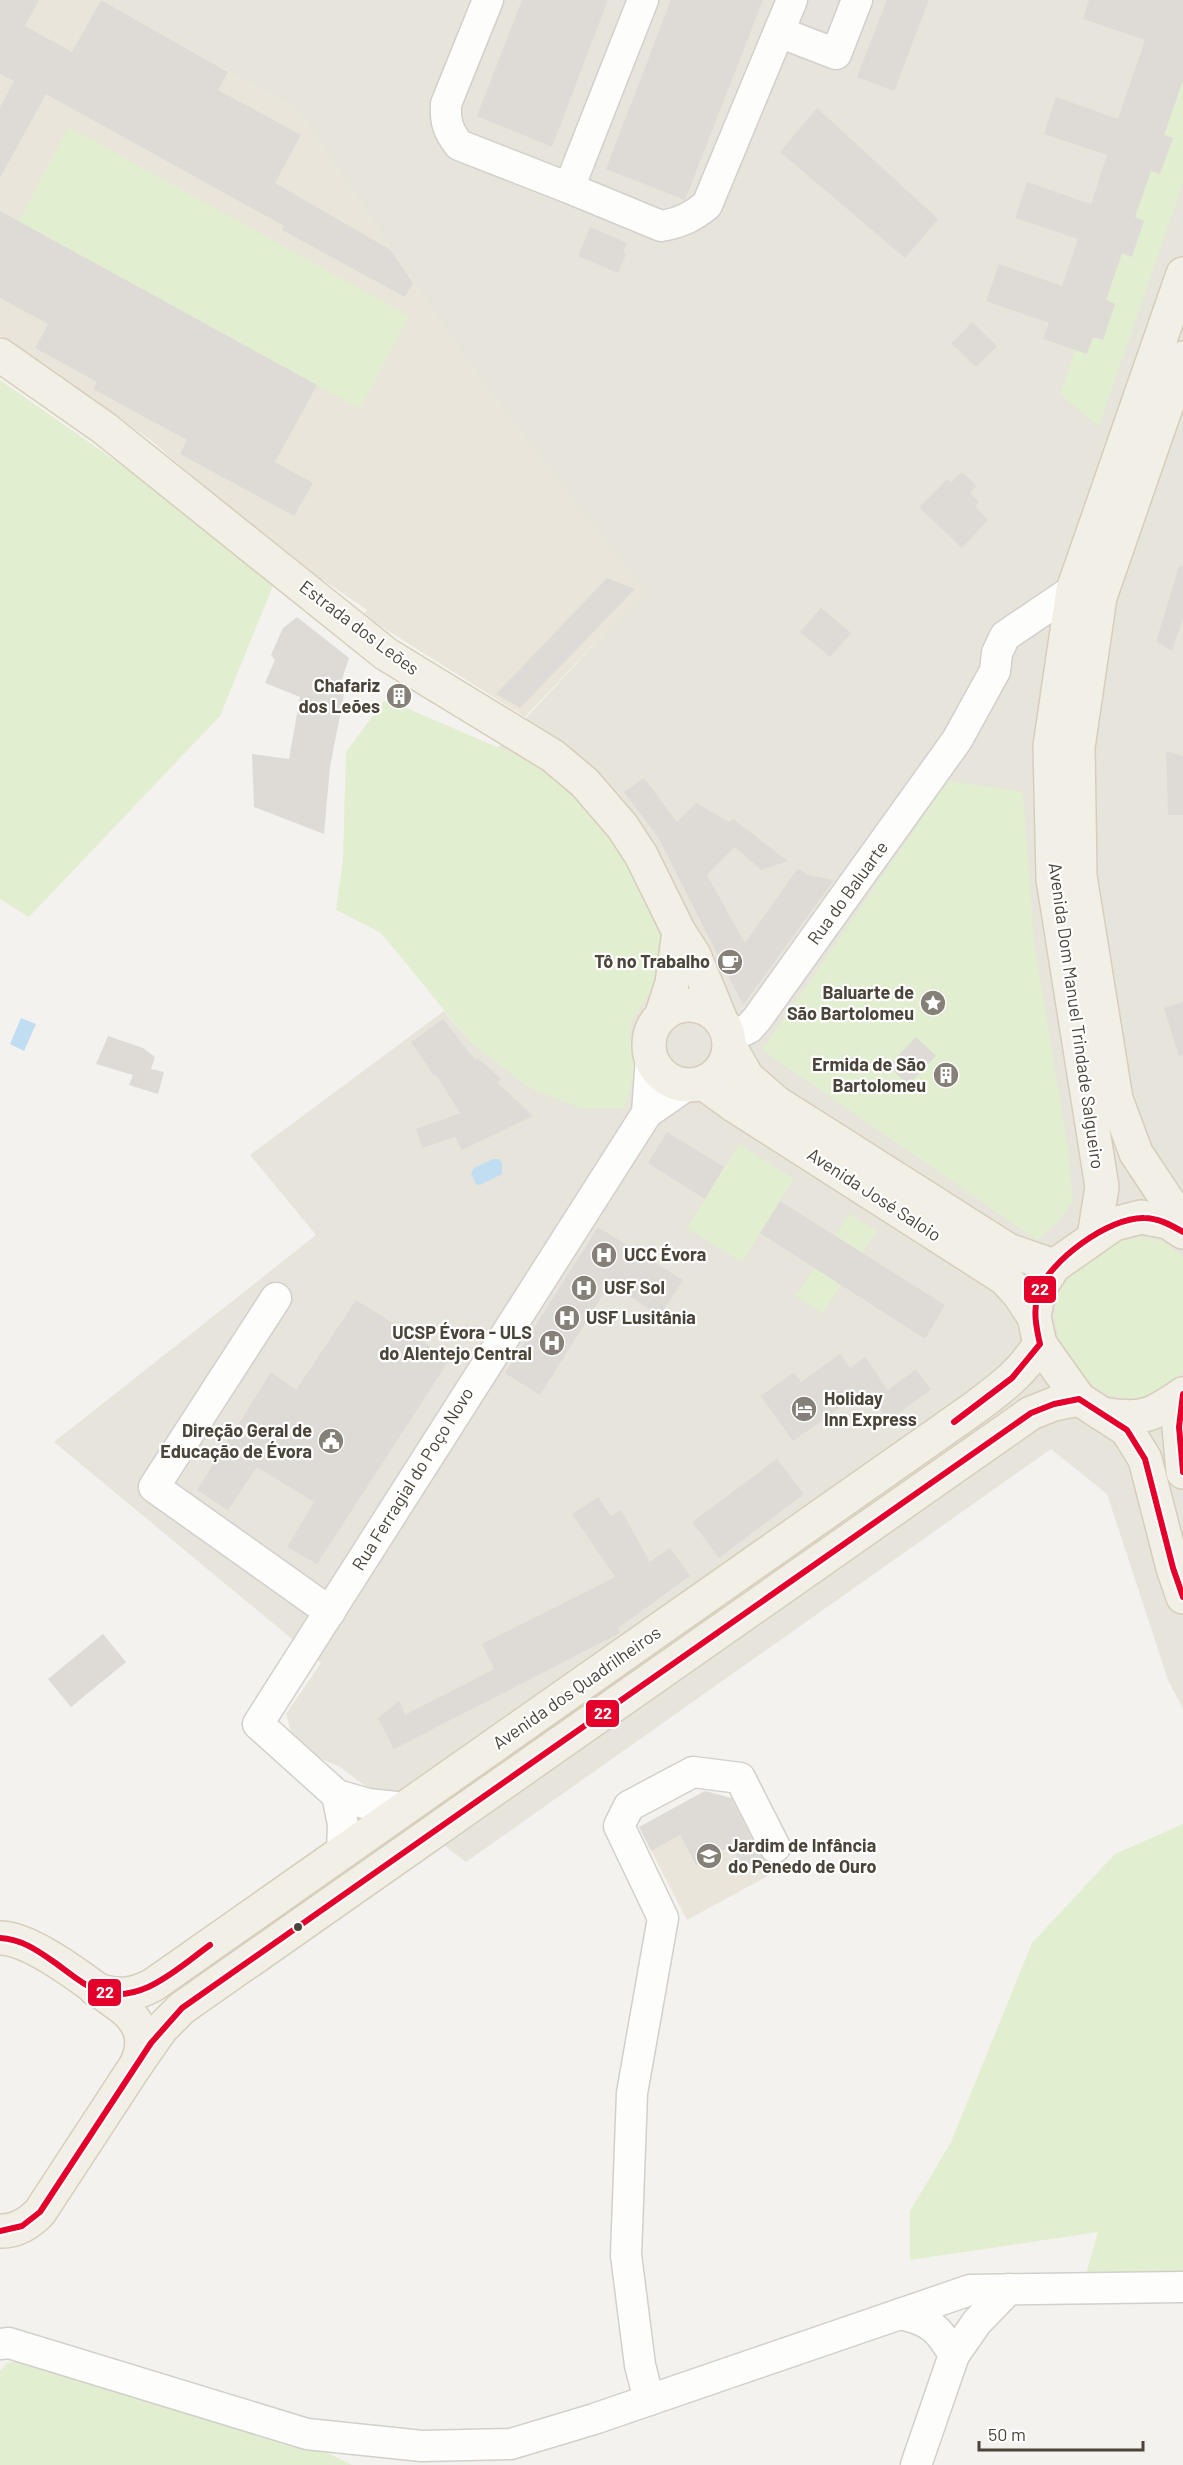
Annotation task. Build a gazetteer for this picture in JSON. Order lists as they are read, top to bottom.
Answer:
{
  "streets": {
    "main road": [
      "Estrada dos Leões",
      "Avenida Dom Manuel Trindade Salgueiro",
      "Avenida José Saloio",
      "Avenida dos Quadrilheiros"
    ],
    "street": ["Rua do Baluarte", "Rua Ferragial do Poço Novo"]
  },
  "crossings": [
    ["Estrada dos Leões", "Rua do Baluarte"],
    ["Estrada dos Leões", "Avenida José Saloio"],
    ["Rua do Baluarte", "Avenida Dom Manuel Trindade Salgueiro"],
    ["Rua do Baluarte", "Avenida José Saloio"],
    ["Avenida José Saloio", "Avenida dos Quadrilheiros"]
  ],
  "places": {
    "building": ["Chafariz dos Leões", "Ermida de São Bartolomeu"],
    "cafe": ["Tô no Trabalho"],
    "place": ["Baluarte de São Bartolomeu"],
    "hospital": [
      "UCC Évora",
      "USF Sol",
      "USF Lusitânia",
      "UCSP Évora - ULS do Alentejo Central"
    ],
    "hotel": ["Holiday Inn Express"],
    "public building": ["Direção Geral de Educação de Évora"],
    "school or university": ["Jardim de Infância do Penedo de Ouro"]
  },
  "lines": ["transit line 22"],
  "scale_bar": "50 m"
}
